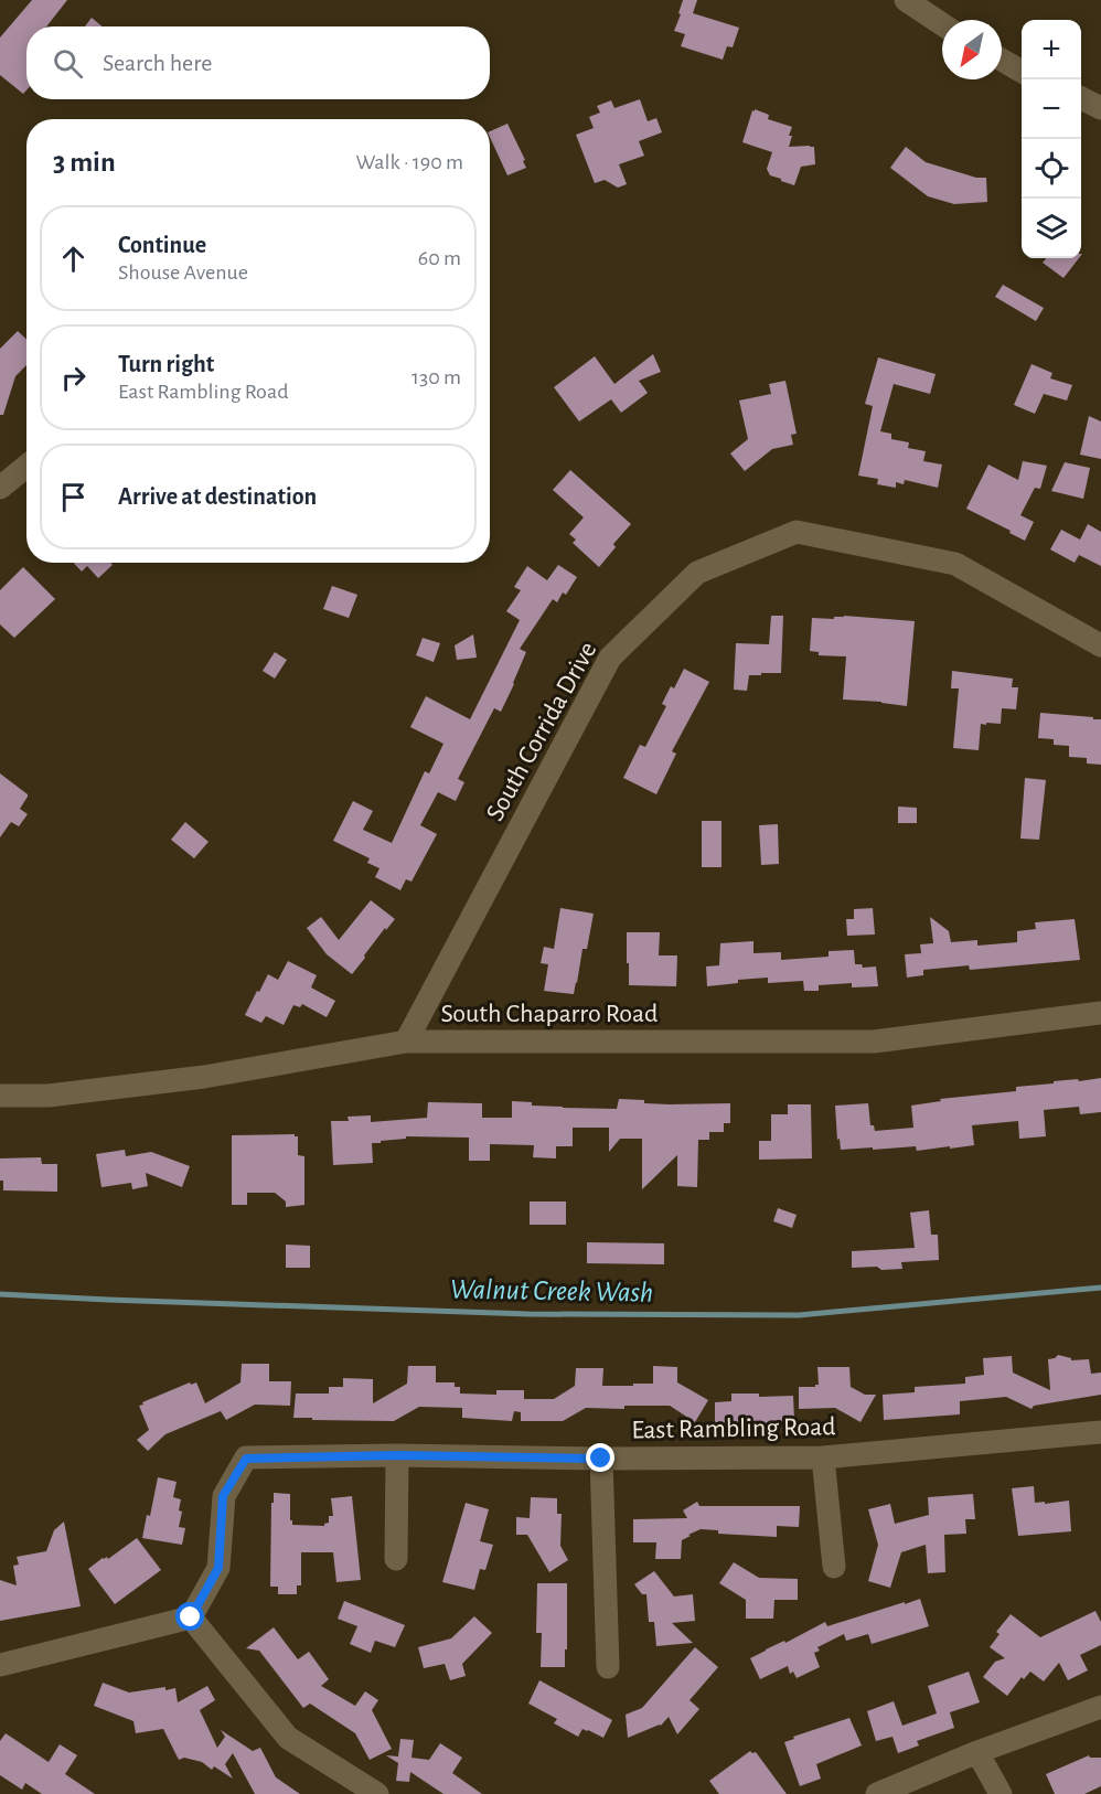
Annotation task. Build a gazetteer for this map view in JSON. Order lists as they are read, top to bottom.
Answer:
{
  "streets": {
    "street": ["South Corrida Drive", "South Chaparro Road", "East Rambling Road"]
  },
  "crossings": [
    ["South Corrida Drive", "South Chaparro Road"]
  ],
  "water": ["Walnut Creek Wash"],
  "north": "bottom left",
  "page": {
    "map_buttons": ["+", "−"],
    "search": "Search here",
    "heading": ["3 min", "Walk · 190 m"],
    "list": [
      ["Continue", "Shouse Avenue", "60 m"],
      ["Turn right", "East Rambling Road", "130 m"],
      "Arrive at destination"
    ]
  }
}
